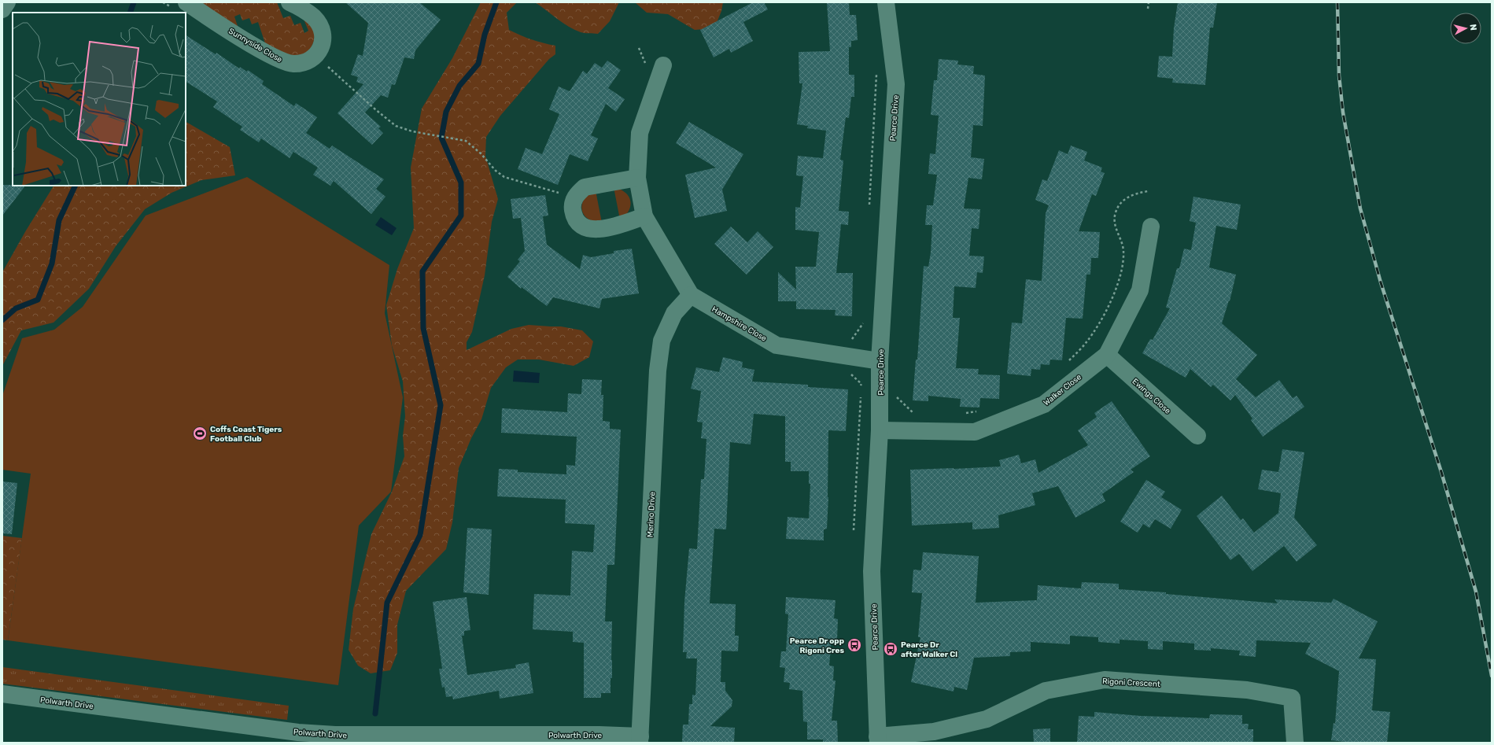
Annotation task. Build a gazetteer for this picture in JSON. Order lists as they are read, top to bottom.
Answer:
{
  "streets": {
    "street": [
      "Sunnyside Close",
      "Pearce Drive",
      "Hampshire Close",
      "Walker Close",
      "Ewings Close",
      "Merino Drive",
      "Rigoni Crescent",
      "Polwarth Drive"
    ]
  },
  "crossings": [
    ["Pearce Drive", "Hampshire Close"],
    ["Pearce Drive", "Walker Close"],
    ["Pearce Drive", "Rigoni Crescent"],
    ["Hampshire Close", "Merino Drive"],
    ["Walker Close", "Ewings Close"],
    ["Merino Drive", "Polwarth Drive"]
  ],
  "places": {
    "sports": ["Coffs Coast Tigers Football Club"],
    "bus stop": ["Pearce Dr opp Rigoni Cres", "Pearce Dr after Walker Cl"]
  },
  "north": "right"
}
